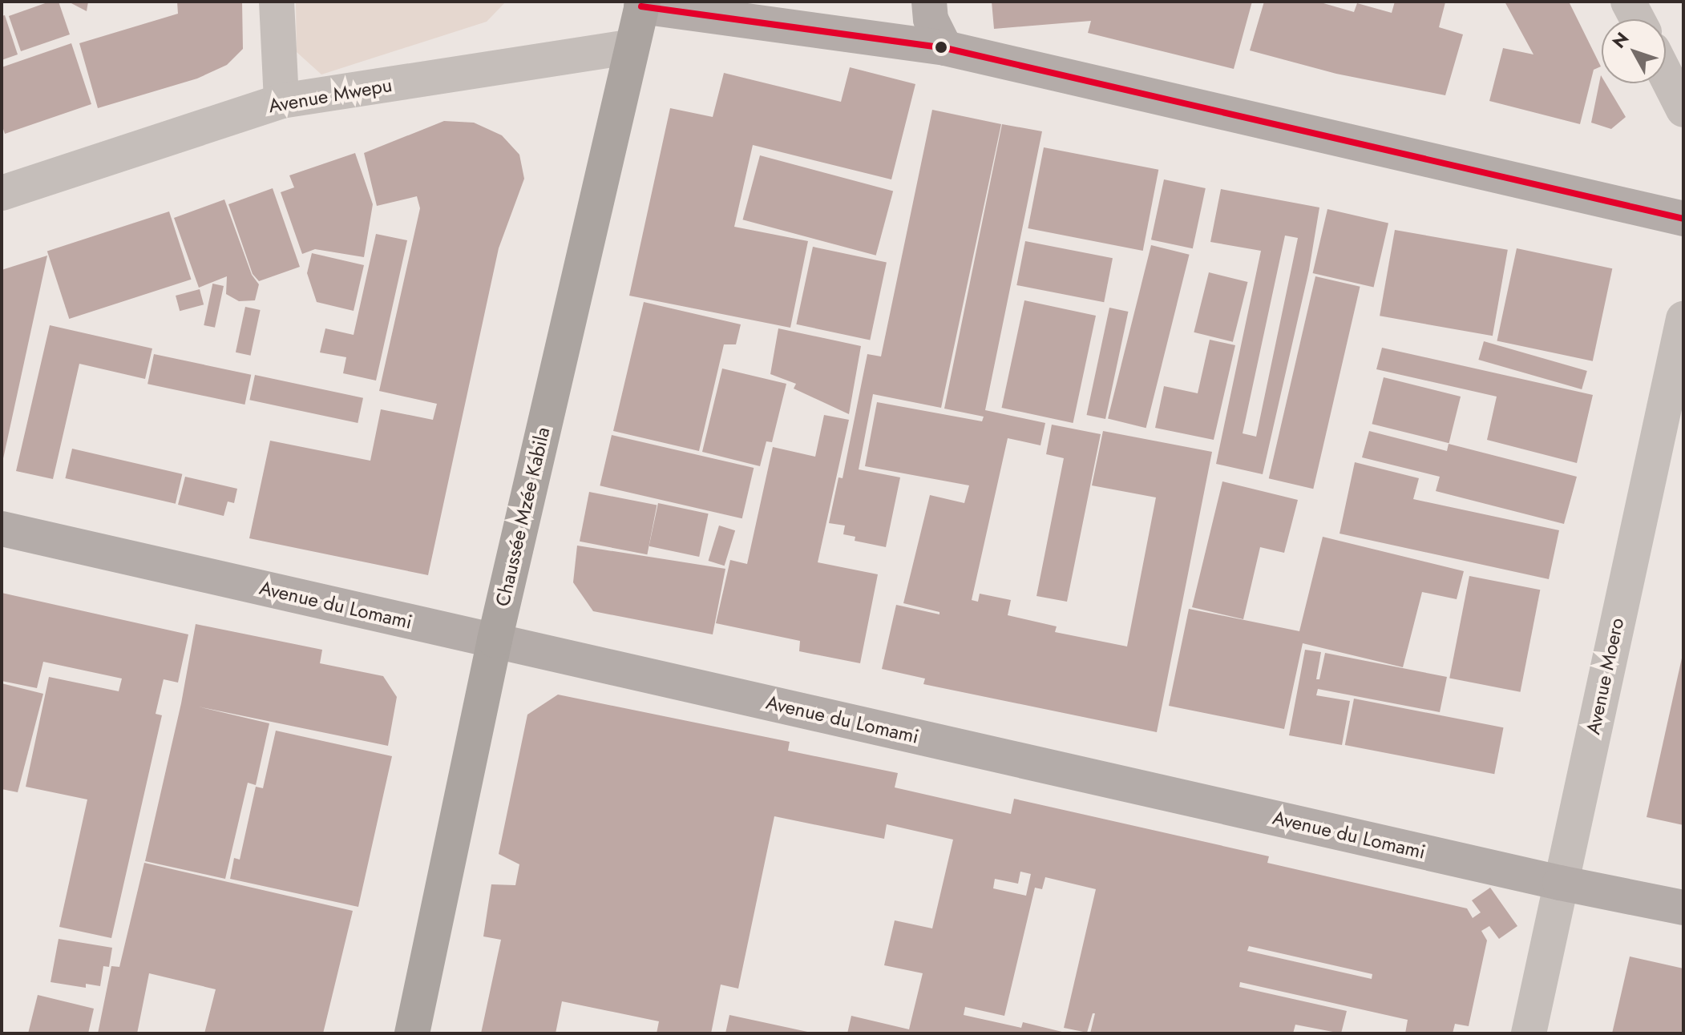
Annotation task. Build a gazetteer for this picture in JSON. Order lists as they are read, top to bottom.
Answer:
{
  "streets": {
    "highway": ["Chaussée Mzée Kabila"],
    "main road": ["Avenue du Lomami"],
    "street": ["Avenue Mwepu", "Avenue Moero"]
  },
  "crossings": [
    ["Avenue Mwepu", "Chaussée Mzée Kabila"],
    ["Chaussée Mzée Kabila", "Avenue du Lomami"],
    ["Avenue du Lomami", "Avenue Moero"]
  ],
  "north": "top left"
}
